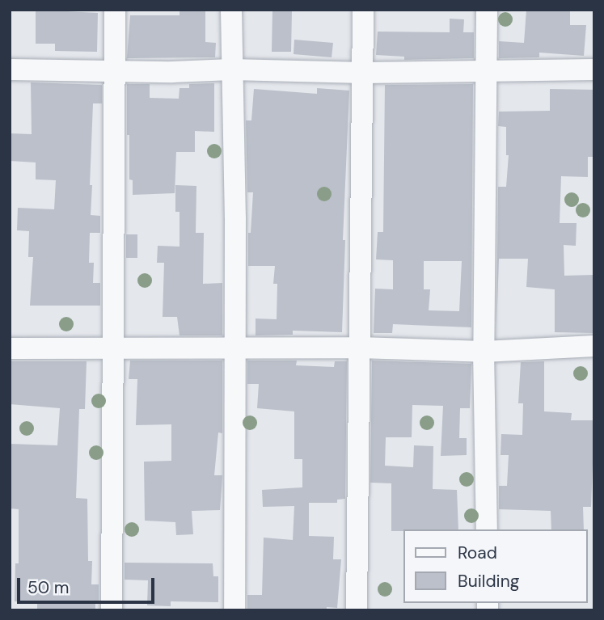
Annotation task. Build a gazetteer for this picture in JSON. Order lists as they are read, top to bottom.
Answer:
{
  "legend": ["Road", "Building"],
  "scale_bar": "50 m"
}
